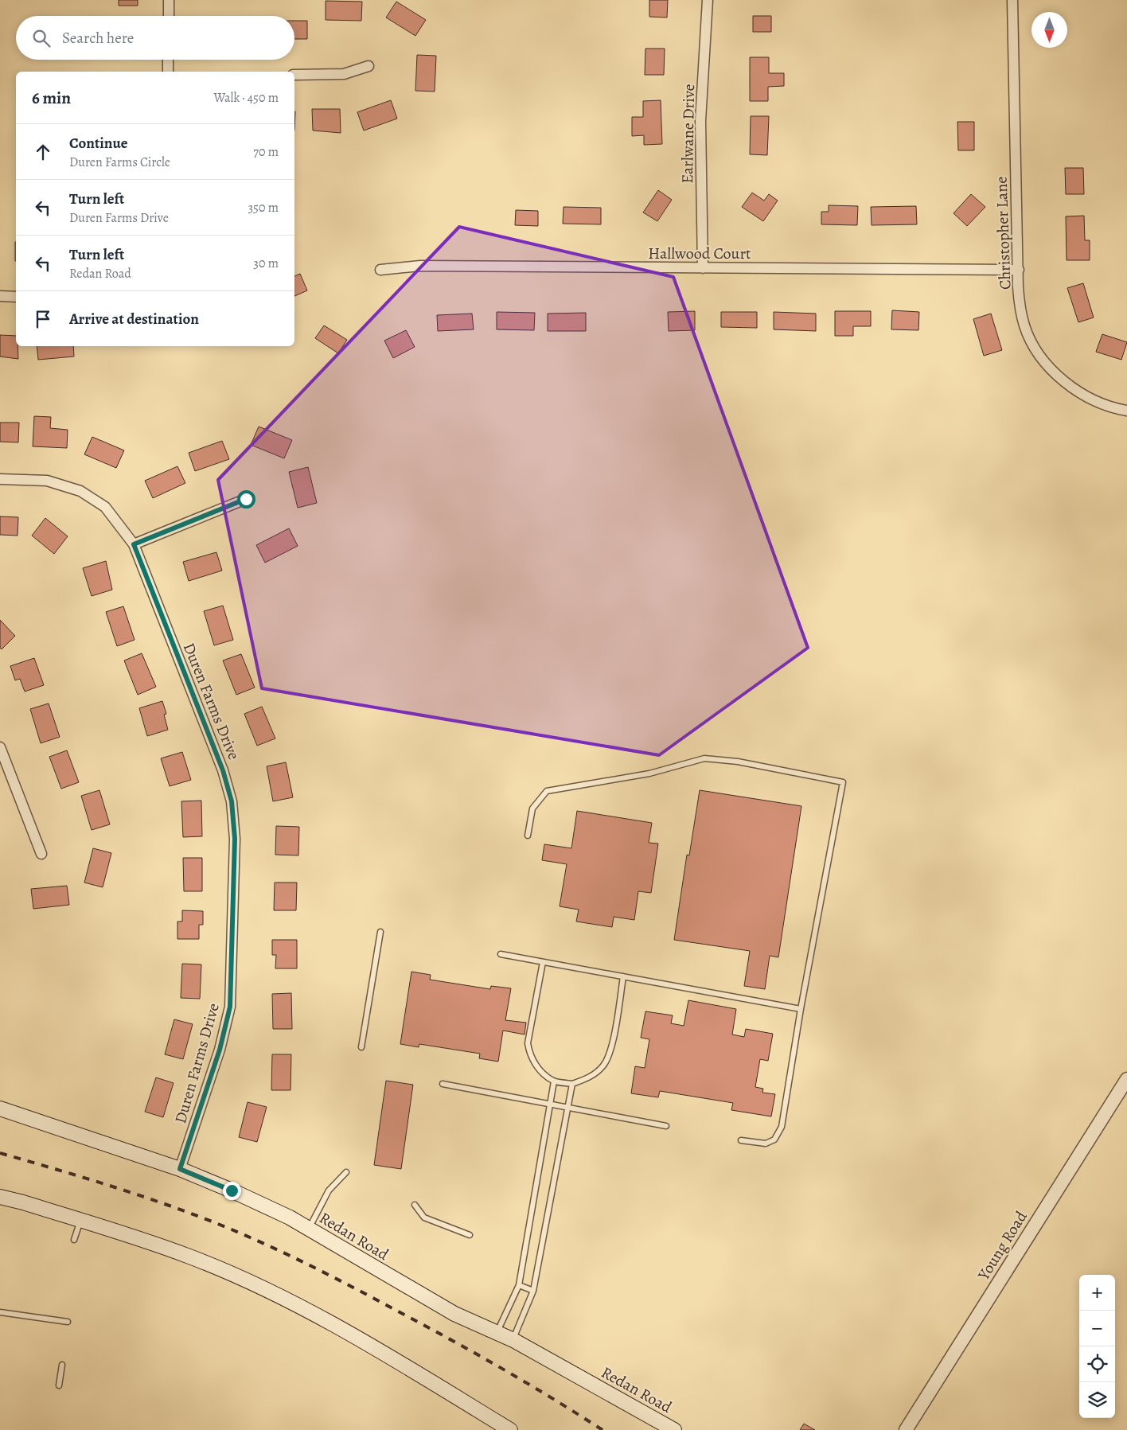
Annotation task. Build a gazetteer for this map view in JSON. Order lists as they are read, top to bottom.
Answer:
{
  "streets": {
    "main road": ["Redan Road"],
    "street": [
      "Earlwane Drive",
      "Christopher Lane",
      "Hallwood Court",
      "Duren Farms Drive",
      "Young Road"
    ]
  },
  "crossings": [
    ["Earlwane Drive", "Hallwood Court"],
    ["Christopher Lane", "Hallwood Court"],
    ["Duren Farms Drive", "Redan Road"]
  ],
  "north": "bottom",
  "page": {
    "search": "Search here",
    "heading": ["6 min", "Walk · 450 m"],
    "list": [
      ["Continue", "Duren Farms Circle", "70 m"],
      ["Turn left", "Duren Farms Drive", "350 m"],
      ["Turn left", "Redan Road", "30 m"],
      "Arrive at destination"
    ],
    "map_buttons": ["+", "−"]
  }
}
